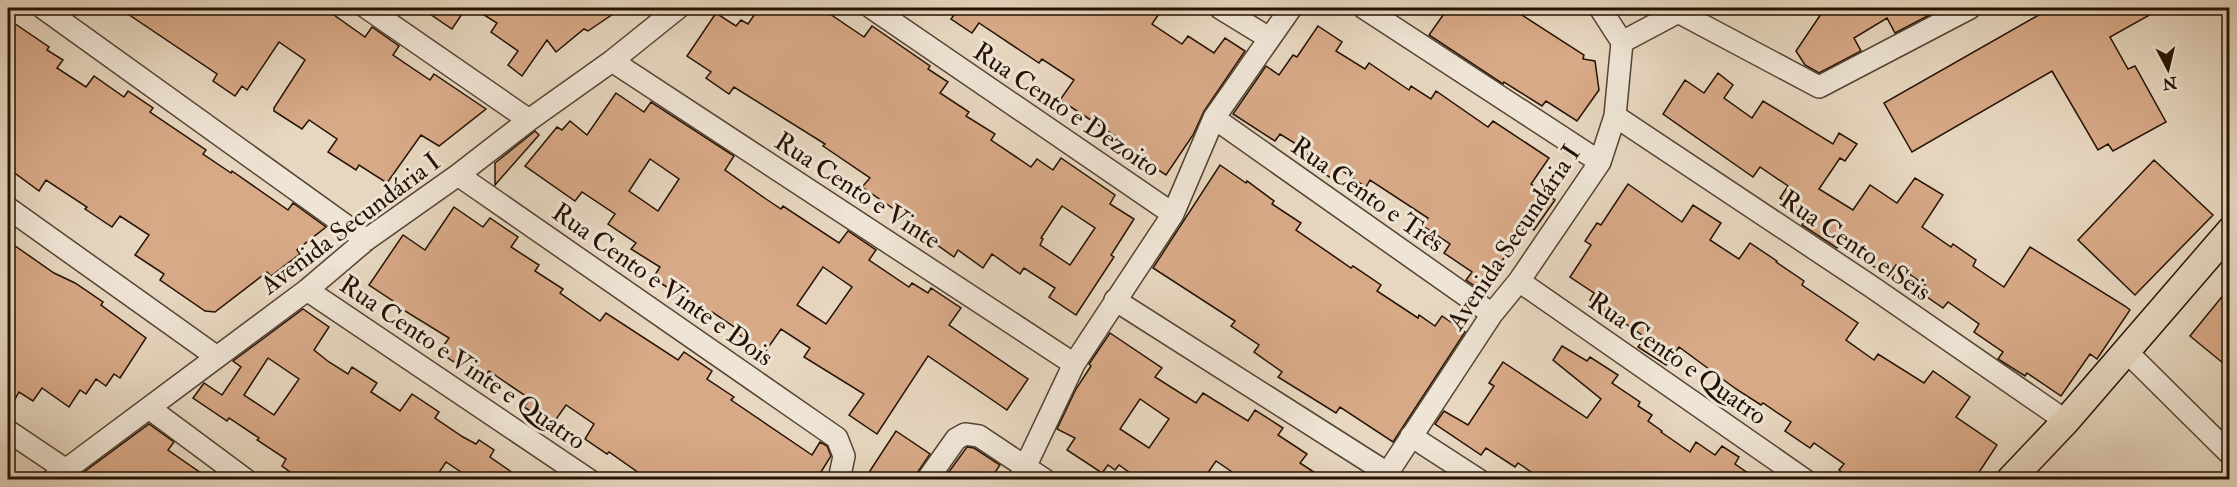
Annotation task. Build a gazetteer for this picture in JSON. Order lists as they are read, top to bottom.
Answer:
{
  "streets": {
    "street": [
      "Rua Cento e Dezoito",
      "Rua Cento e Vinte",
      "Rua Cento e Três",
      "Avenida Secundária I",
      "Rua Cento e Seis",
      "Rua Cento e Vinte e Dois",
      "Rua Cento e Quatro",
      "Rua Cento e Vinte e Quatro"
    ]
  },
  "crossings": [
    ["Rua Cento e Vinte", "Avenida Secundária I"],
    ["Rua Cento e Três", "Avenida Secundária I"],
    ["Avenida Secundária I", "Rua Cento e Seis"],
    ["Avenida Secundária I", "Rua Cento e Vinte e Dois"],
    ["Avenida Secundária I", "Rua Cento e Quatro"],
    ["Avenida Secundária I", "Rua Cento e Vinte e Quatro"]
  ],
  "north": "bottom"
}
